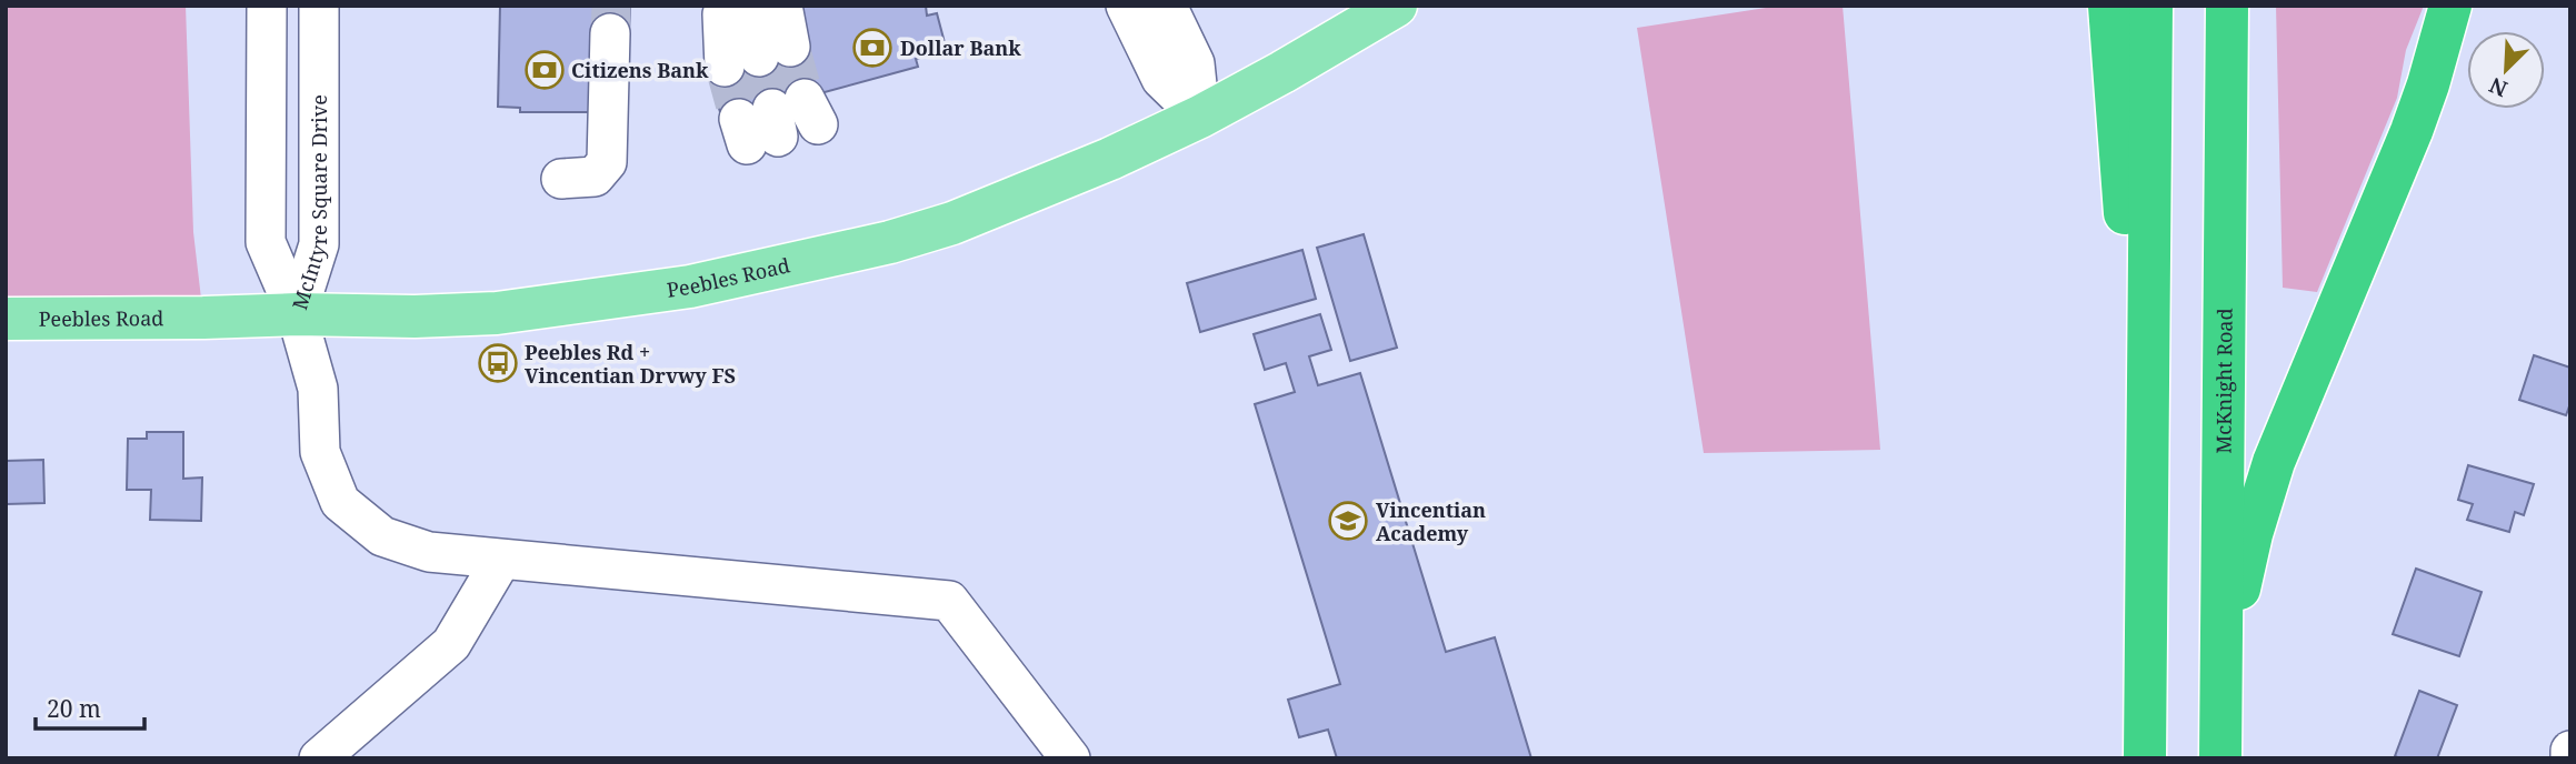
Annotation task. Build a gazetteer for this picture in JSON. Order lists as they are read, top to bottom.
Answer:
{
  "streets": {
    "highway": ["McKnight Road"],
    "main road": ["Peebles Road"],
    "street": ["McIntyre Square Drive"]
  },
  "crossings": [
    ["McIntyre Square Drive", "Peebles Road"]
  ],
  "places": {
    "bank": ["Dollar Bank", "Citizens Bank"],
    "bus stop": ["Peebles Rd + Vincentian Drvwy FS"],
    "school or university": ["Vincentian Academy"]
  },
  "scale_bar": "20 m",
  "north": "bottom left"
}
